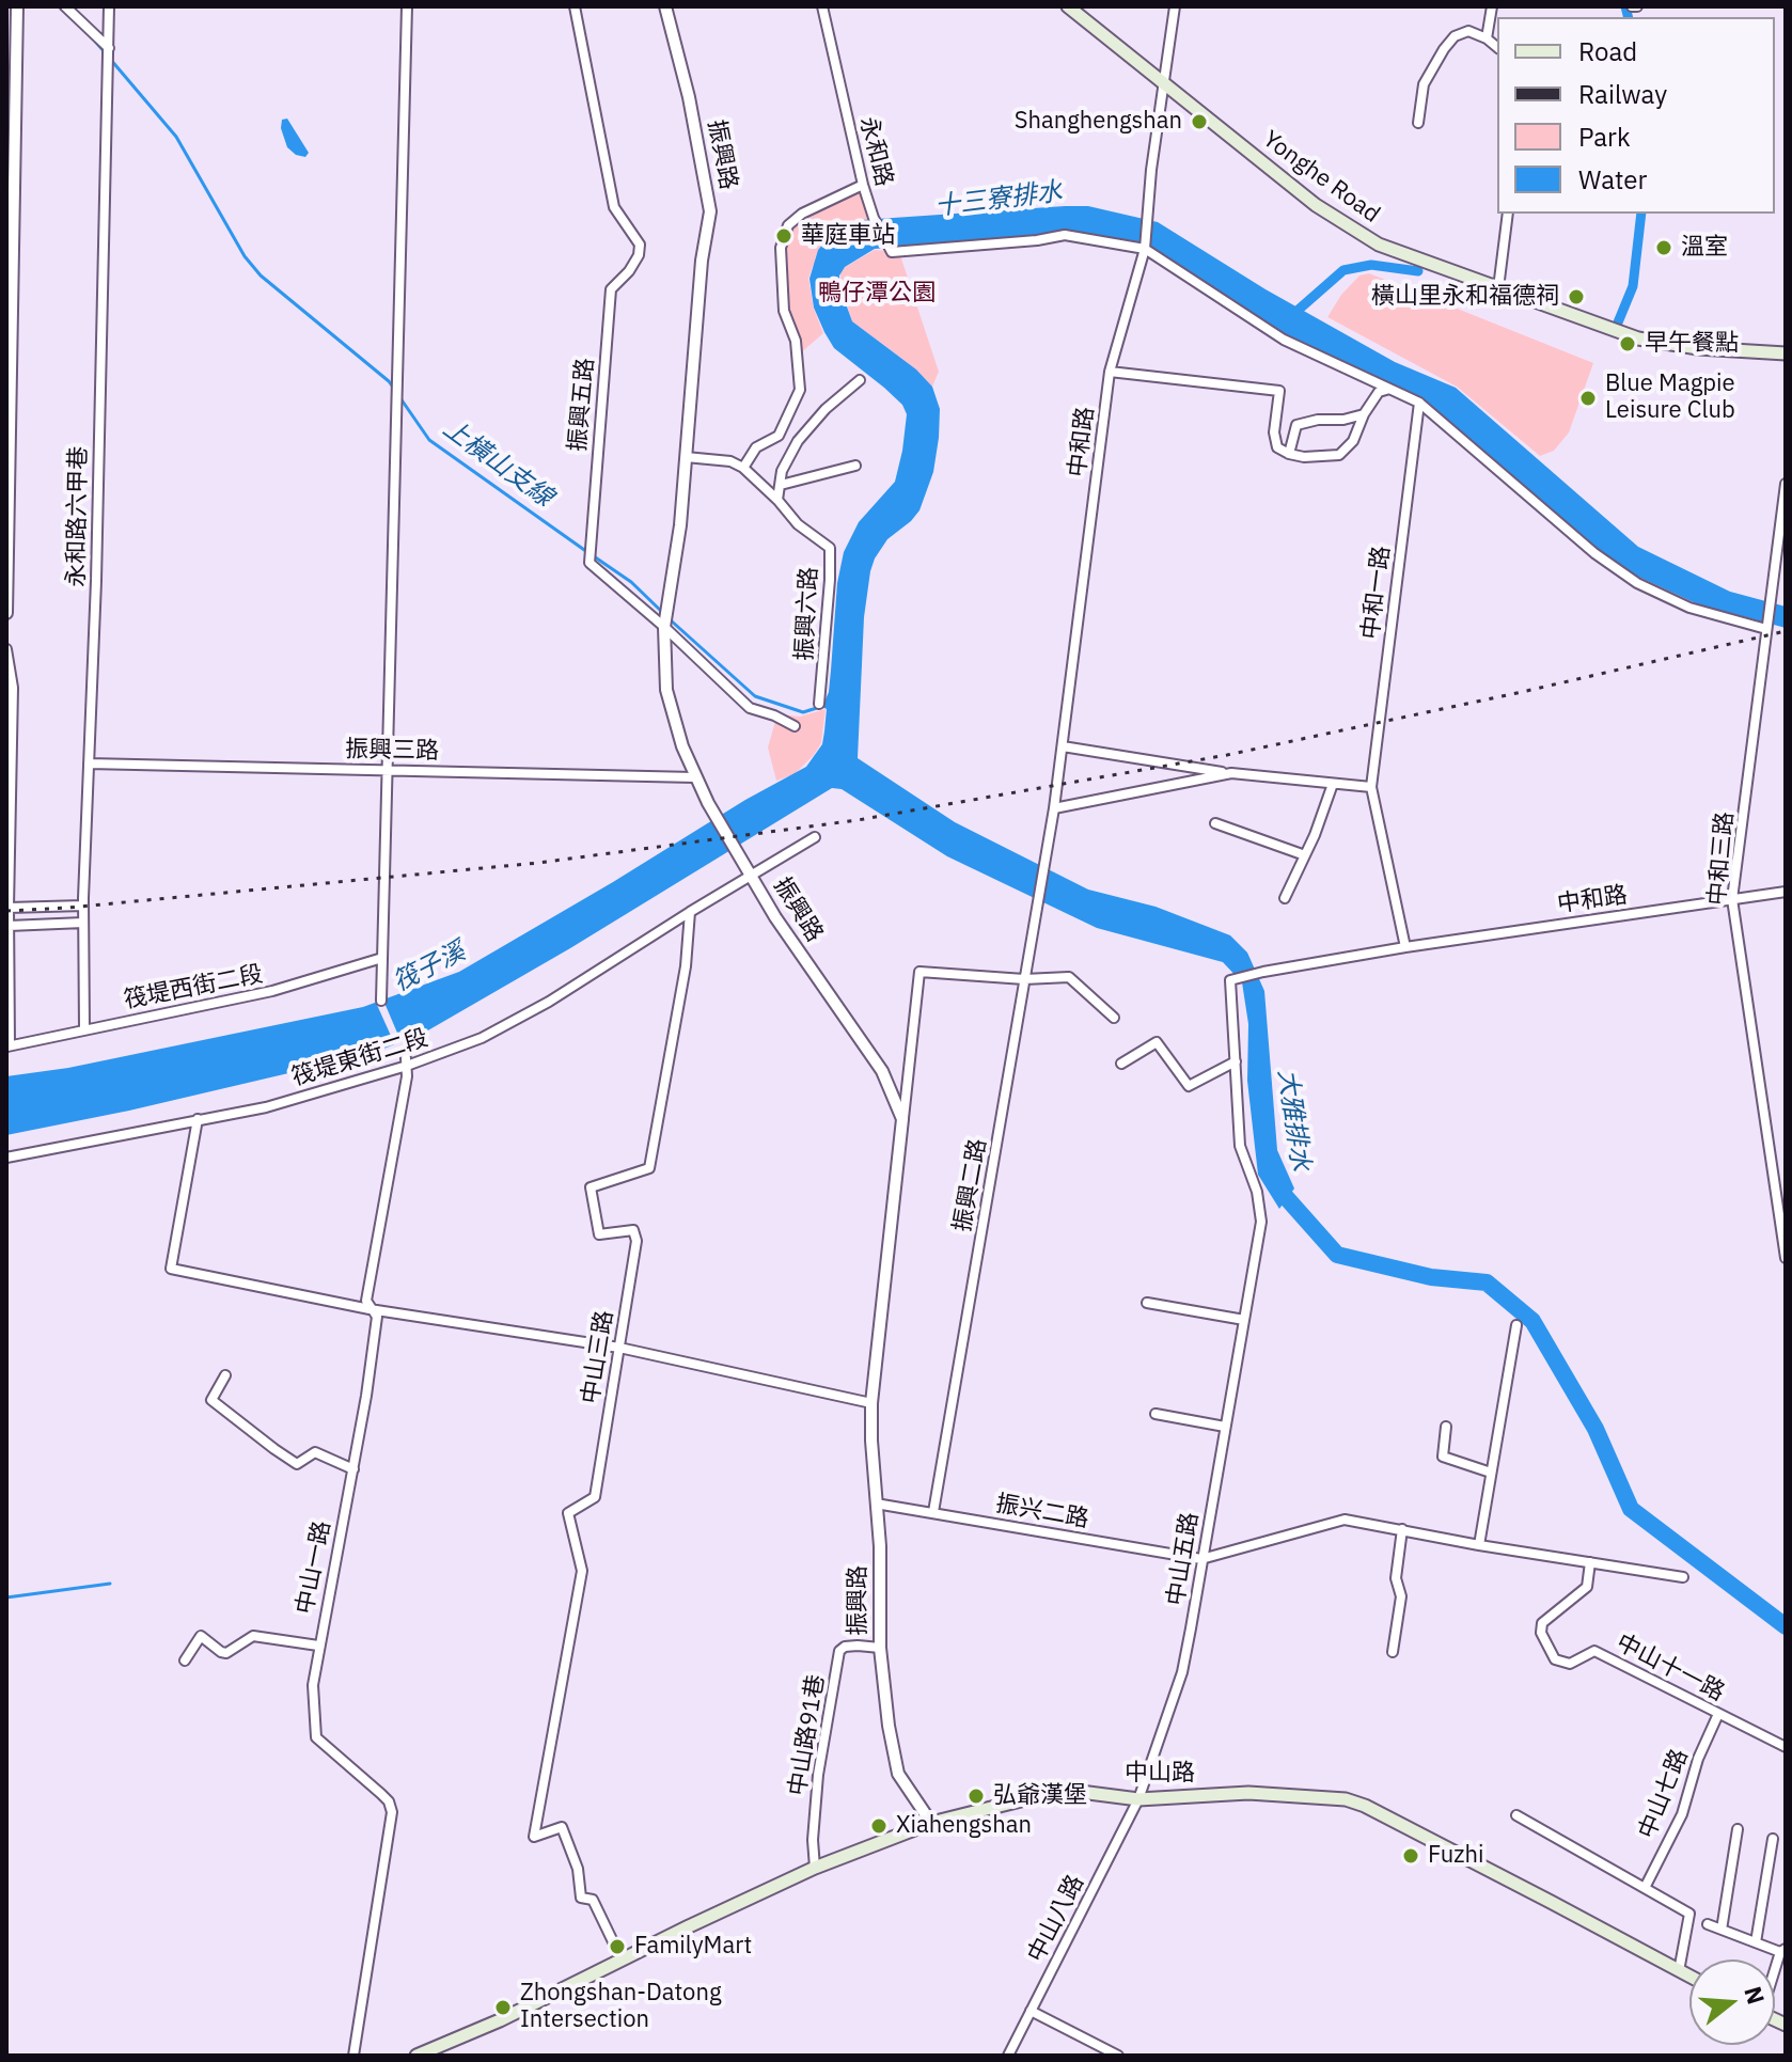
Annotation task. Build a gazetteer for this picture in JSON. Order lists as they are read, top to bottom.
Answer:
{
  "streets": {
    "main road": ["Yonghe Road", "中山路"],
    "street": [
      "永和路",
      "振興路",
      "振興五路",
      "中和路",
      "永和路六甲巷",
      "中和一路",
      "振興六路",
      "振興三路",
      "中和三路",
      "筏堤西街二段",
      "筏堤東街二段",
      "振興二路",
      "中山三路",
      "振兴二路",
      "中山五路",
      "中山一路",
      "中山十一路",
      "中山路91巷",
      "中山七路",
      "中山八路"
    ]
  },
  "crossings": [
    ["永和路", "中和路"],
    ["振興路", "振興五路"],
    ["振興路", "振興三路"],
    ["振興路", "振兴二路"],
    ["振興路", "中山路91巷"],
    ["振興路", "中山路"],
    ["Yonghe Road", "中和路"],
    ["中和路", "中和三路"],
    ["中和路", "振興二路"],
    ["中和路", "中山五路"],
    ["永和路六甲巷", "振興三路"],
    ["永和路六甲巷", "筏堤西街二段"],
    ["筏堤東街二段", "中山三路"],
    ["筏堤東街二段", "中山一路"],
    ["振興二路", "振兴二路"],
    ["中山三路", "中山路"],
    ["振兴二路", "中山五路"],
    ["中山五路", "中山路"],
    ["中山五路", "中山八路"],
    ["中山十一路", "中山七路"],
    ["中山路91巷", "中山路"],
    ["中山路", "中山八路"]
  ],
  "water": [
    "十三寮排水",
    "上橫山支線",
    "筏子溪",
    "大雅排水"
  ],
  "parks": ["鴨仔潭公園"],
  "places": [
    "Shanghengshan",
    "華庭車站",
    "溫室",
    "橫山里永和福德祠",
    "早午餐點",
    "Blue Magpie Leisure Club",
    "弘爺漢堡",
    "Xiahengshan",
    "Fuzhi",
    "FamilyMart",
    "Zhongshan-Datong Intersection"
  ],
  "legend": [
    "Road",
    "Railway",
    "Park",
    "Water"
  ],
  "north": "right"
}
